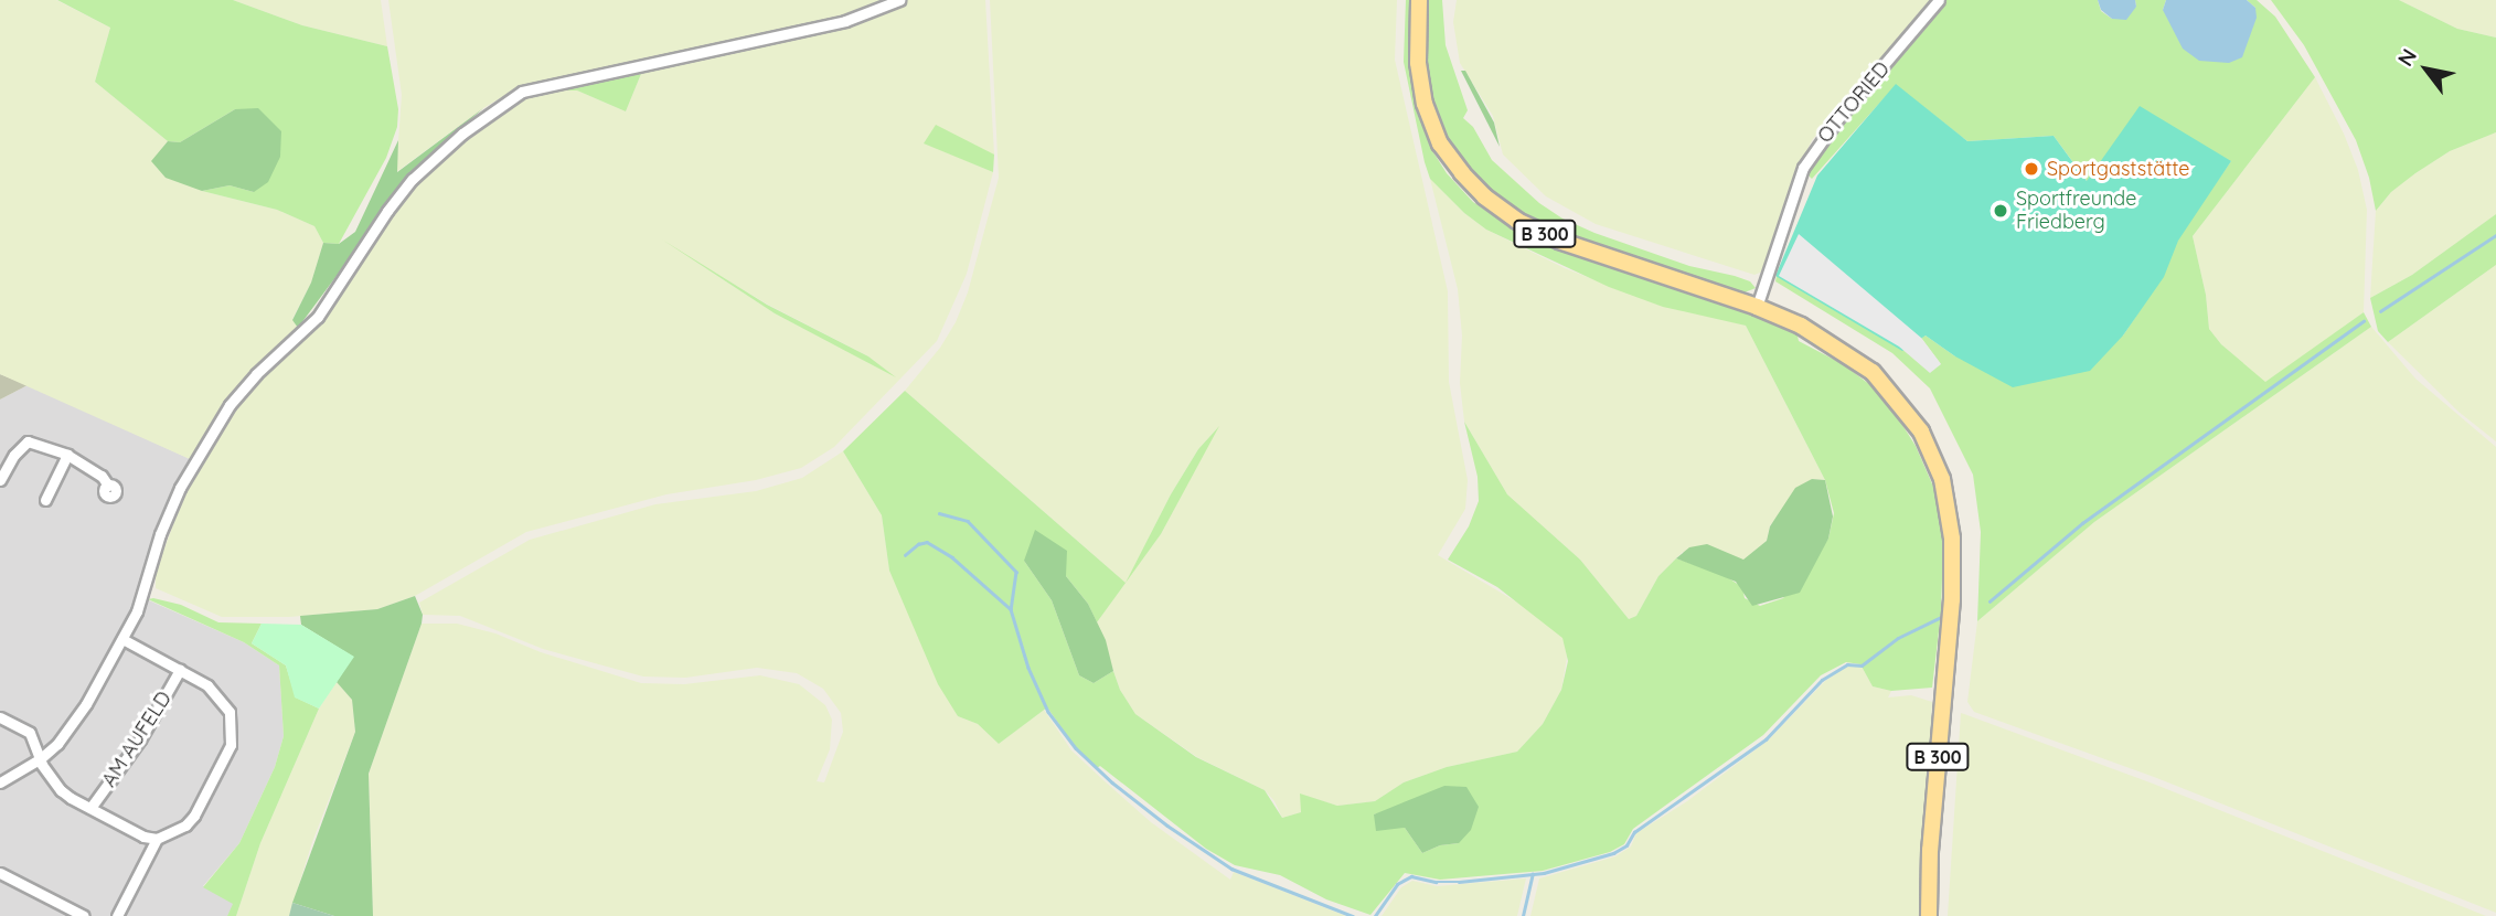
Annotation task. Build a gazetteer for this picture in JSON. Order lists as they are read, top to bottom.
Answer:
{
  "streets": {
    "main road": ["B 300"],
    "street": ["OTTORIED", "AM AUFELD"]
  },
  "crossings": [
    ["OTTORIED", "B 300"]
  ],
  "places": ["Sportgaststätte", "Sportfreunde Friedberg"],
  "north": "top left"
}
